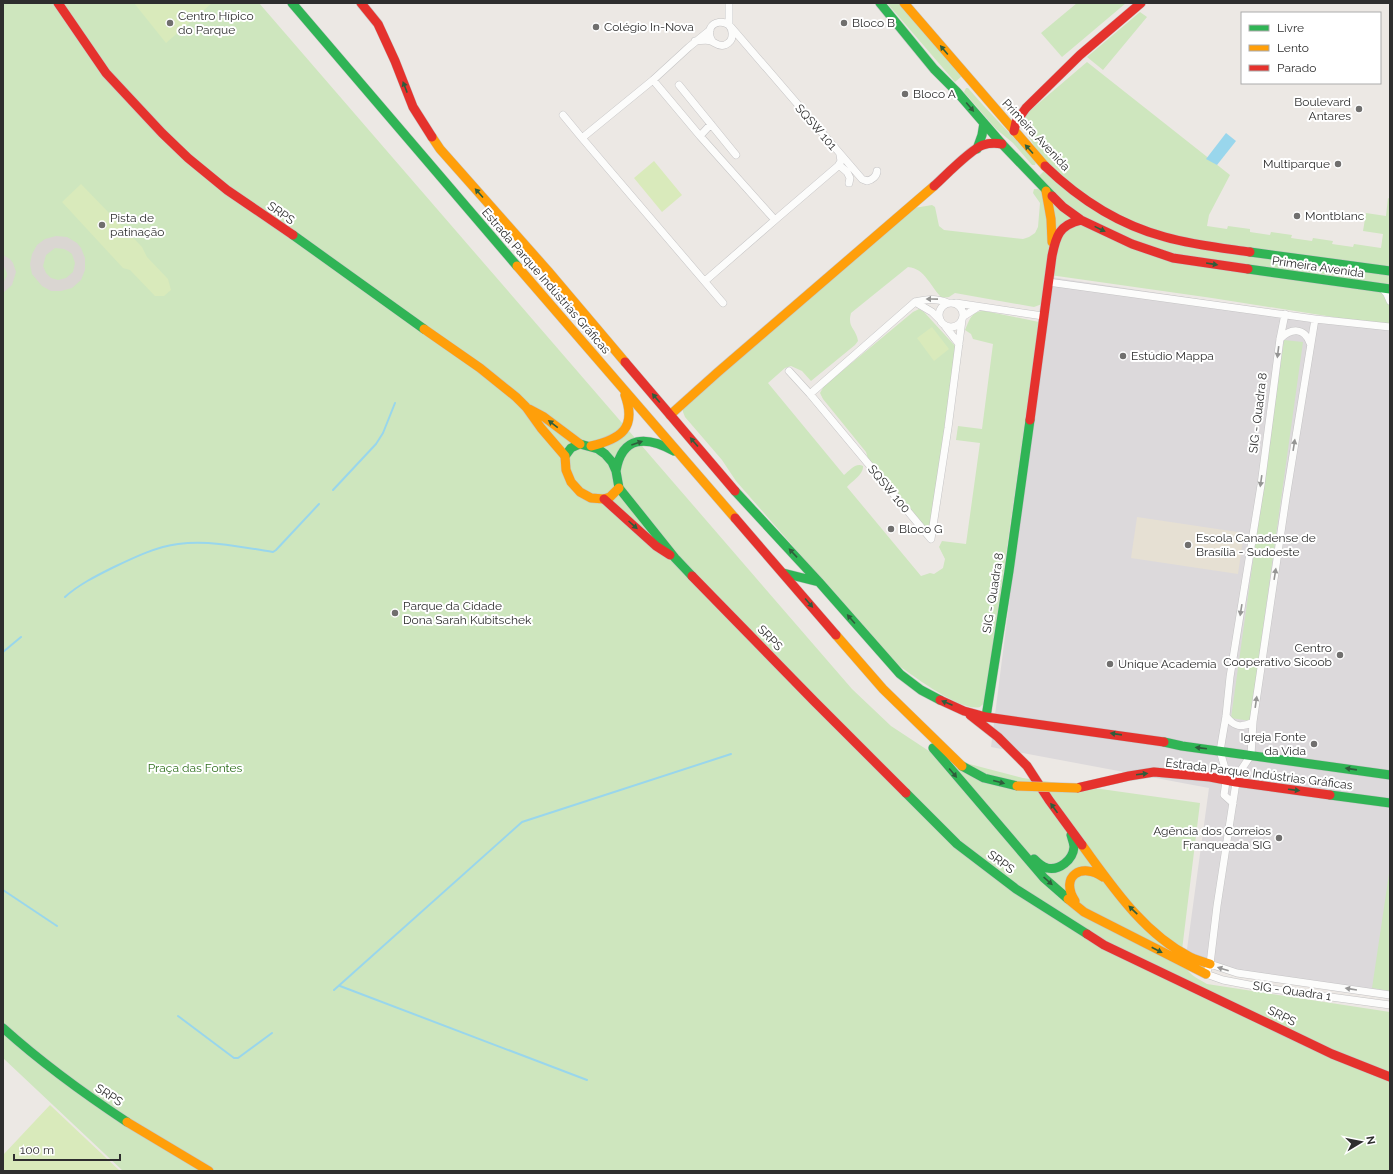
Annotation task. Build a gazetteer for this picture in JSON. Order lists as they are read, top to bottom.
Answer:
{
  "streets": {
    "main road": [
      "Primeira Avenida",
      "SRPS",
      "Estrada Parque Indústrias Gráficas",
      "SIG - Quadra 8"
    ],
    "street": ["SQSW 101", "SQSW 100", "SIG - Quadra 1"]
  },
  "crossings": [
    ["Primeira Avenida", "SIG - Quadra 8"],
    ["Estrada Parque Indústrias Gráficas", "SIG - Quadra 8"]
  ],
  "one_way": ["SIG - Quadra 8"],
  "parks": ["Praça das Fontes"],
  "places": [
    "Centro Hípico do Parque",
    "Bloco B",
    "Colégio In-Nova",
    "Bloco A",
    "Boulevard Antares",
    "Multiparque",
    "Montblanc",
    "Pista de patinação",
    "Estúdio Mappa",
    "Bloco G",
    "Escola Canadense de Brasília - Sudoeste",
    "Parque da Cidade Dona Sarah Kubitschek",
    "Centro Cooperativo Sicoob",
    "Unique Academia",
    "Igreja Fonte da Vida",
    "Agência dos Correios Franqueada SIG"
  ],
  "legend": ["Livre", "Lento", "Parado"],
  "scale_bar": "100 m",
  "north": "right"
}
